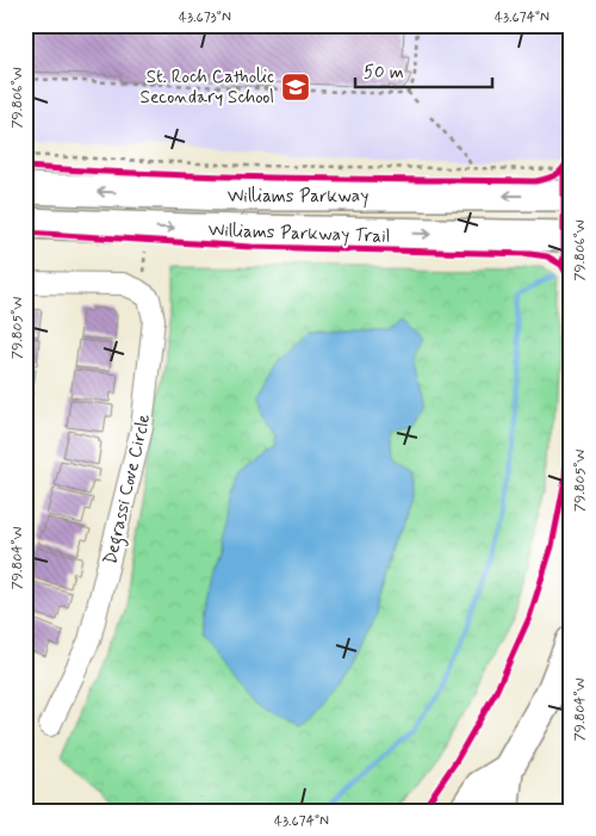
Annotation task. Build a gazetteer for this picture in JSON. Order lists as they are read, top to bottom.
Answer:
{
  "streets": {
    "main road": ["Williams Parkway"],
    "street": ["Degrassi Cove Circle"],
    "cycle path": ["Williams Parkway Trail"]
  },
  "places": {
    "school or university": ["St. Roch Catholic Secondary School"]
  },
  "scale_bar": "50 m",
  "coordinates": [
    "43.673°N",
    "43.674°N",
    "79.806°W",
    "79.805°W",
    "79.804°W"
  ]
}
